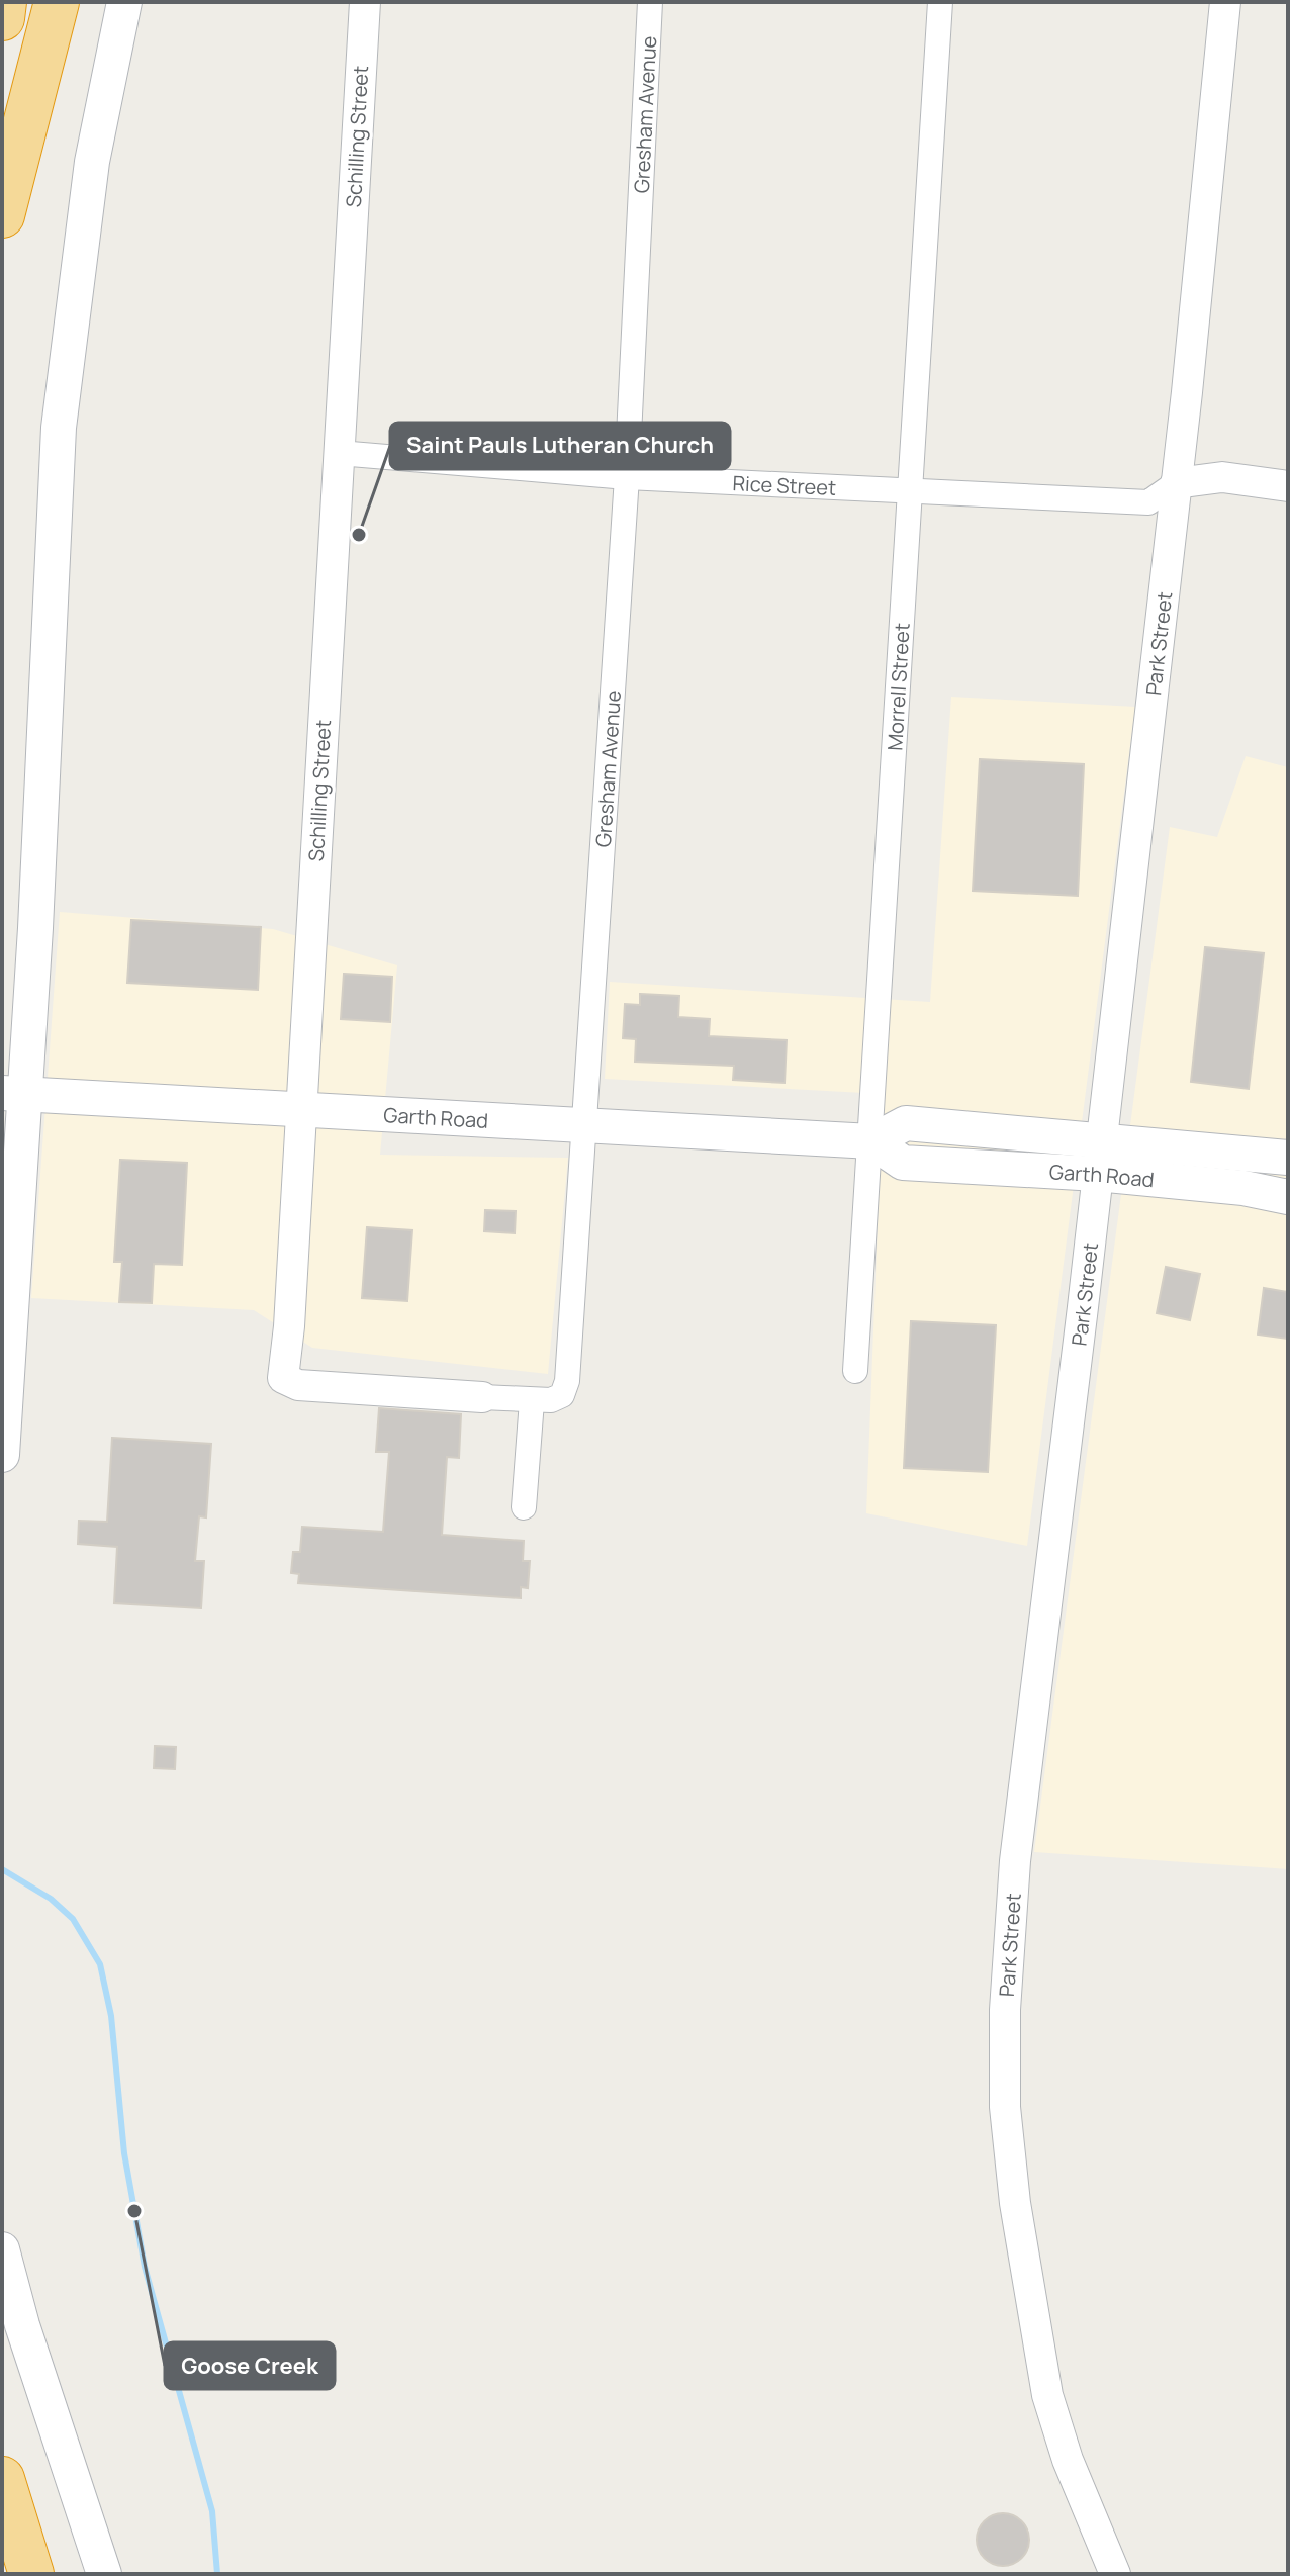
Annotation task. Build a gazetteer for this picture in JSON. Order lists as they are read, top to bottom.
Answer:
{
  "streets": {
    "main road": ["Garth Road"],
    "street": [
      "Gresham Avenue",
      "Schilling Street",
      "Rice Street",
      "Park Street",
      "Morrell Street"
    ]
  },
  "crossings": [
    ["Gresham Avenue", "Rice Street"],
    ["Gresham Avenue", "Garth Road"],
    ["Schilling Street", "Rice Street"],
    ["Schilling Street", "Garth Road"],
    ["Rice Street", "Park Street"],
    ["Rice Street", "Morrell Street"],
    ["Park Street", "Garth Road"],
    ["Morrell Street", "Garth Road"]
  ],
  "places": ["Saint Pauls Lutheran Church", "Goose Creek"]
}
